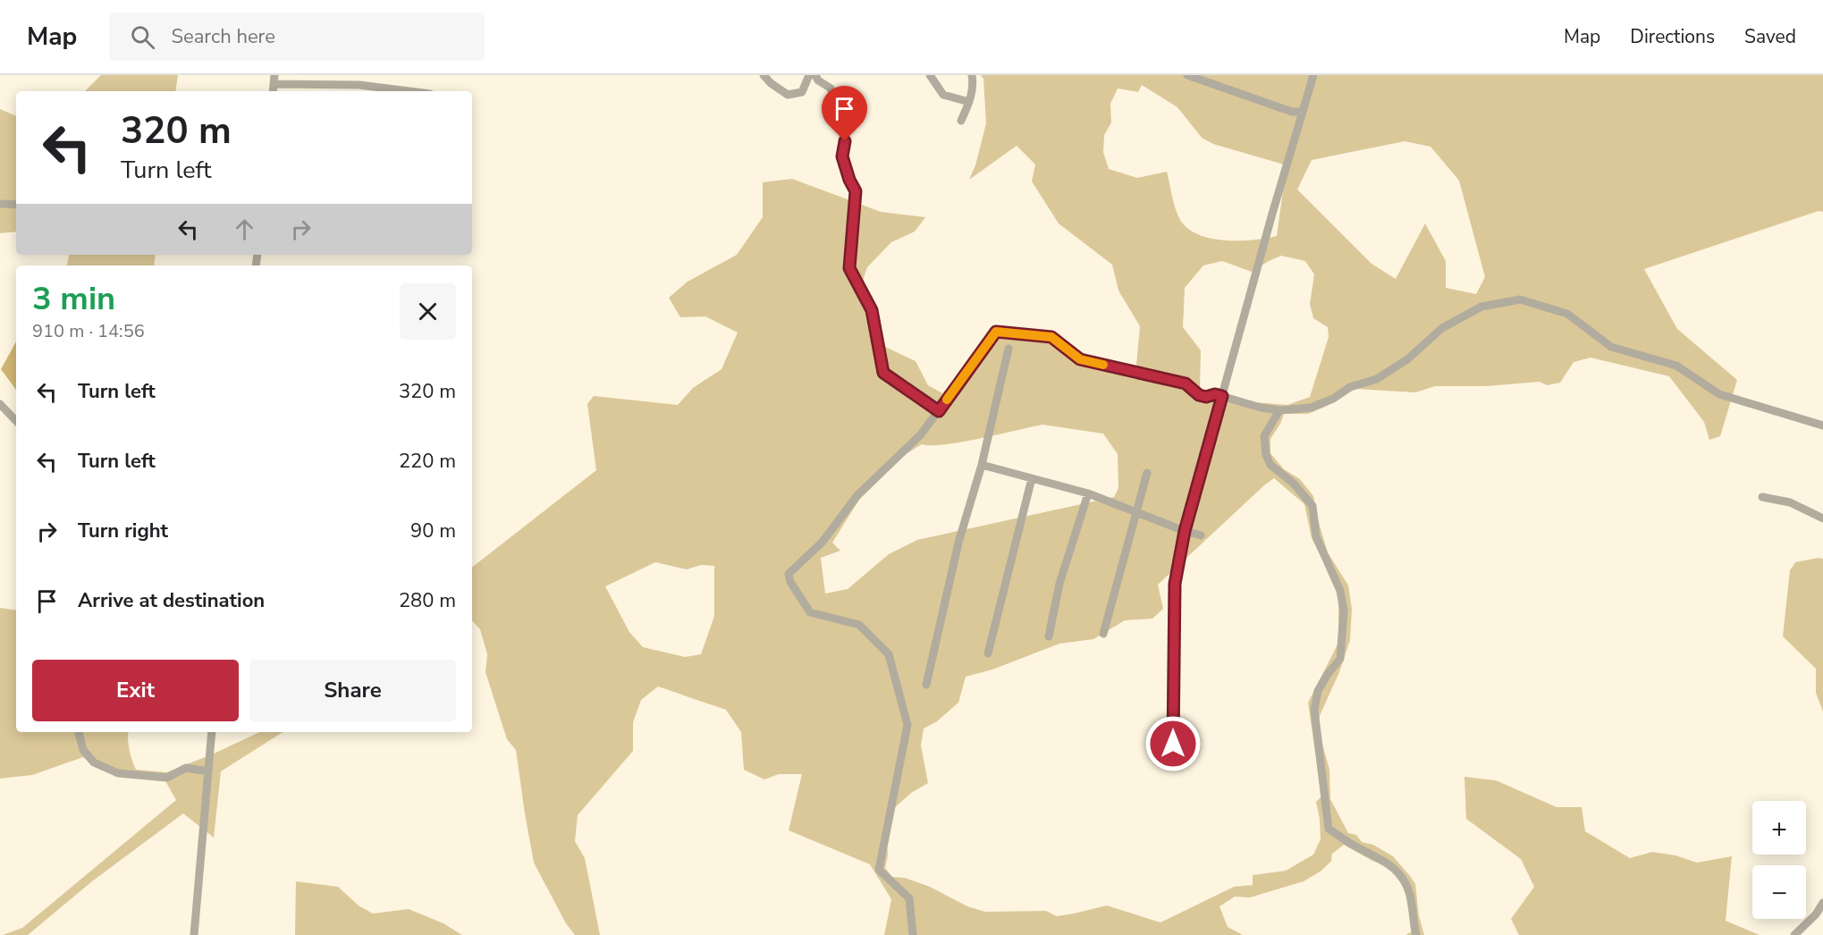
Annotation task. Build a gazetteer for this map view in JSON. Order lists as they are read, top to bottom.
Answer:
{
  "page": {
    "header": "Map",
    "search": "Search here",
    "nav": ["Map", "Directions", "Saved"],
    "turn": ["320 m", "Turn left"],
    "heading": ["3 min", "910 m · 14:56"],
    "list": [
      {
        "name": "Turn left",
        "value": "320 m"
      },
      {
        "name": "Turn left",
        "value": "220 m"
      },
      {
        "name": "Turn right",
        "value": "90 m"
      },
      {
        "name": "Arrive at destination",
        "value": "280 m"
      }
    ],
    "buttons": ["Exit", "Share"],
    "map_buttons": ["+", "−"]
  }
}
